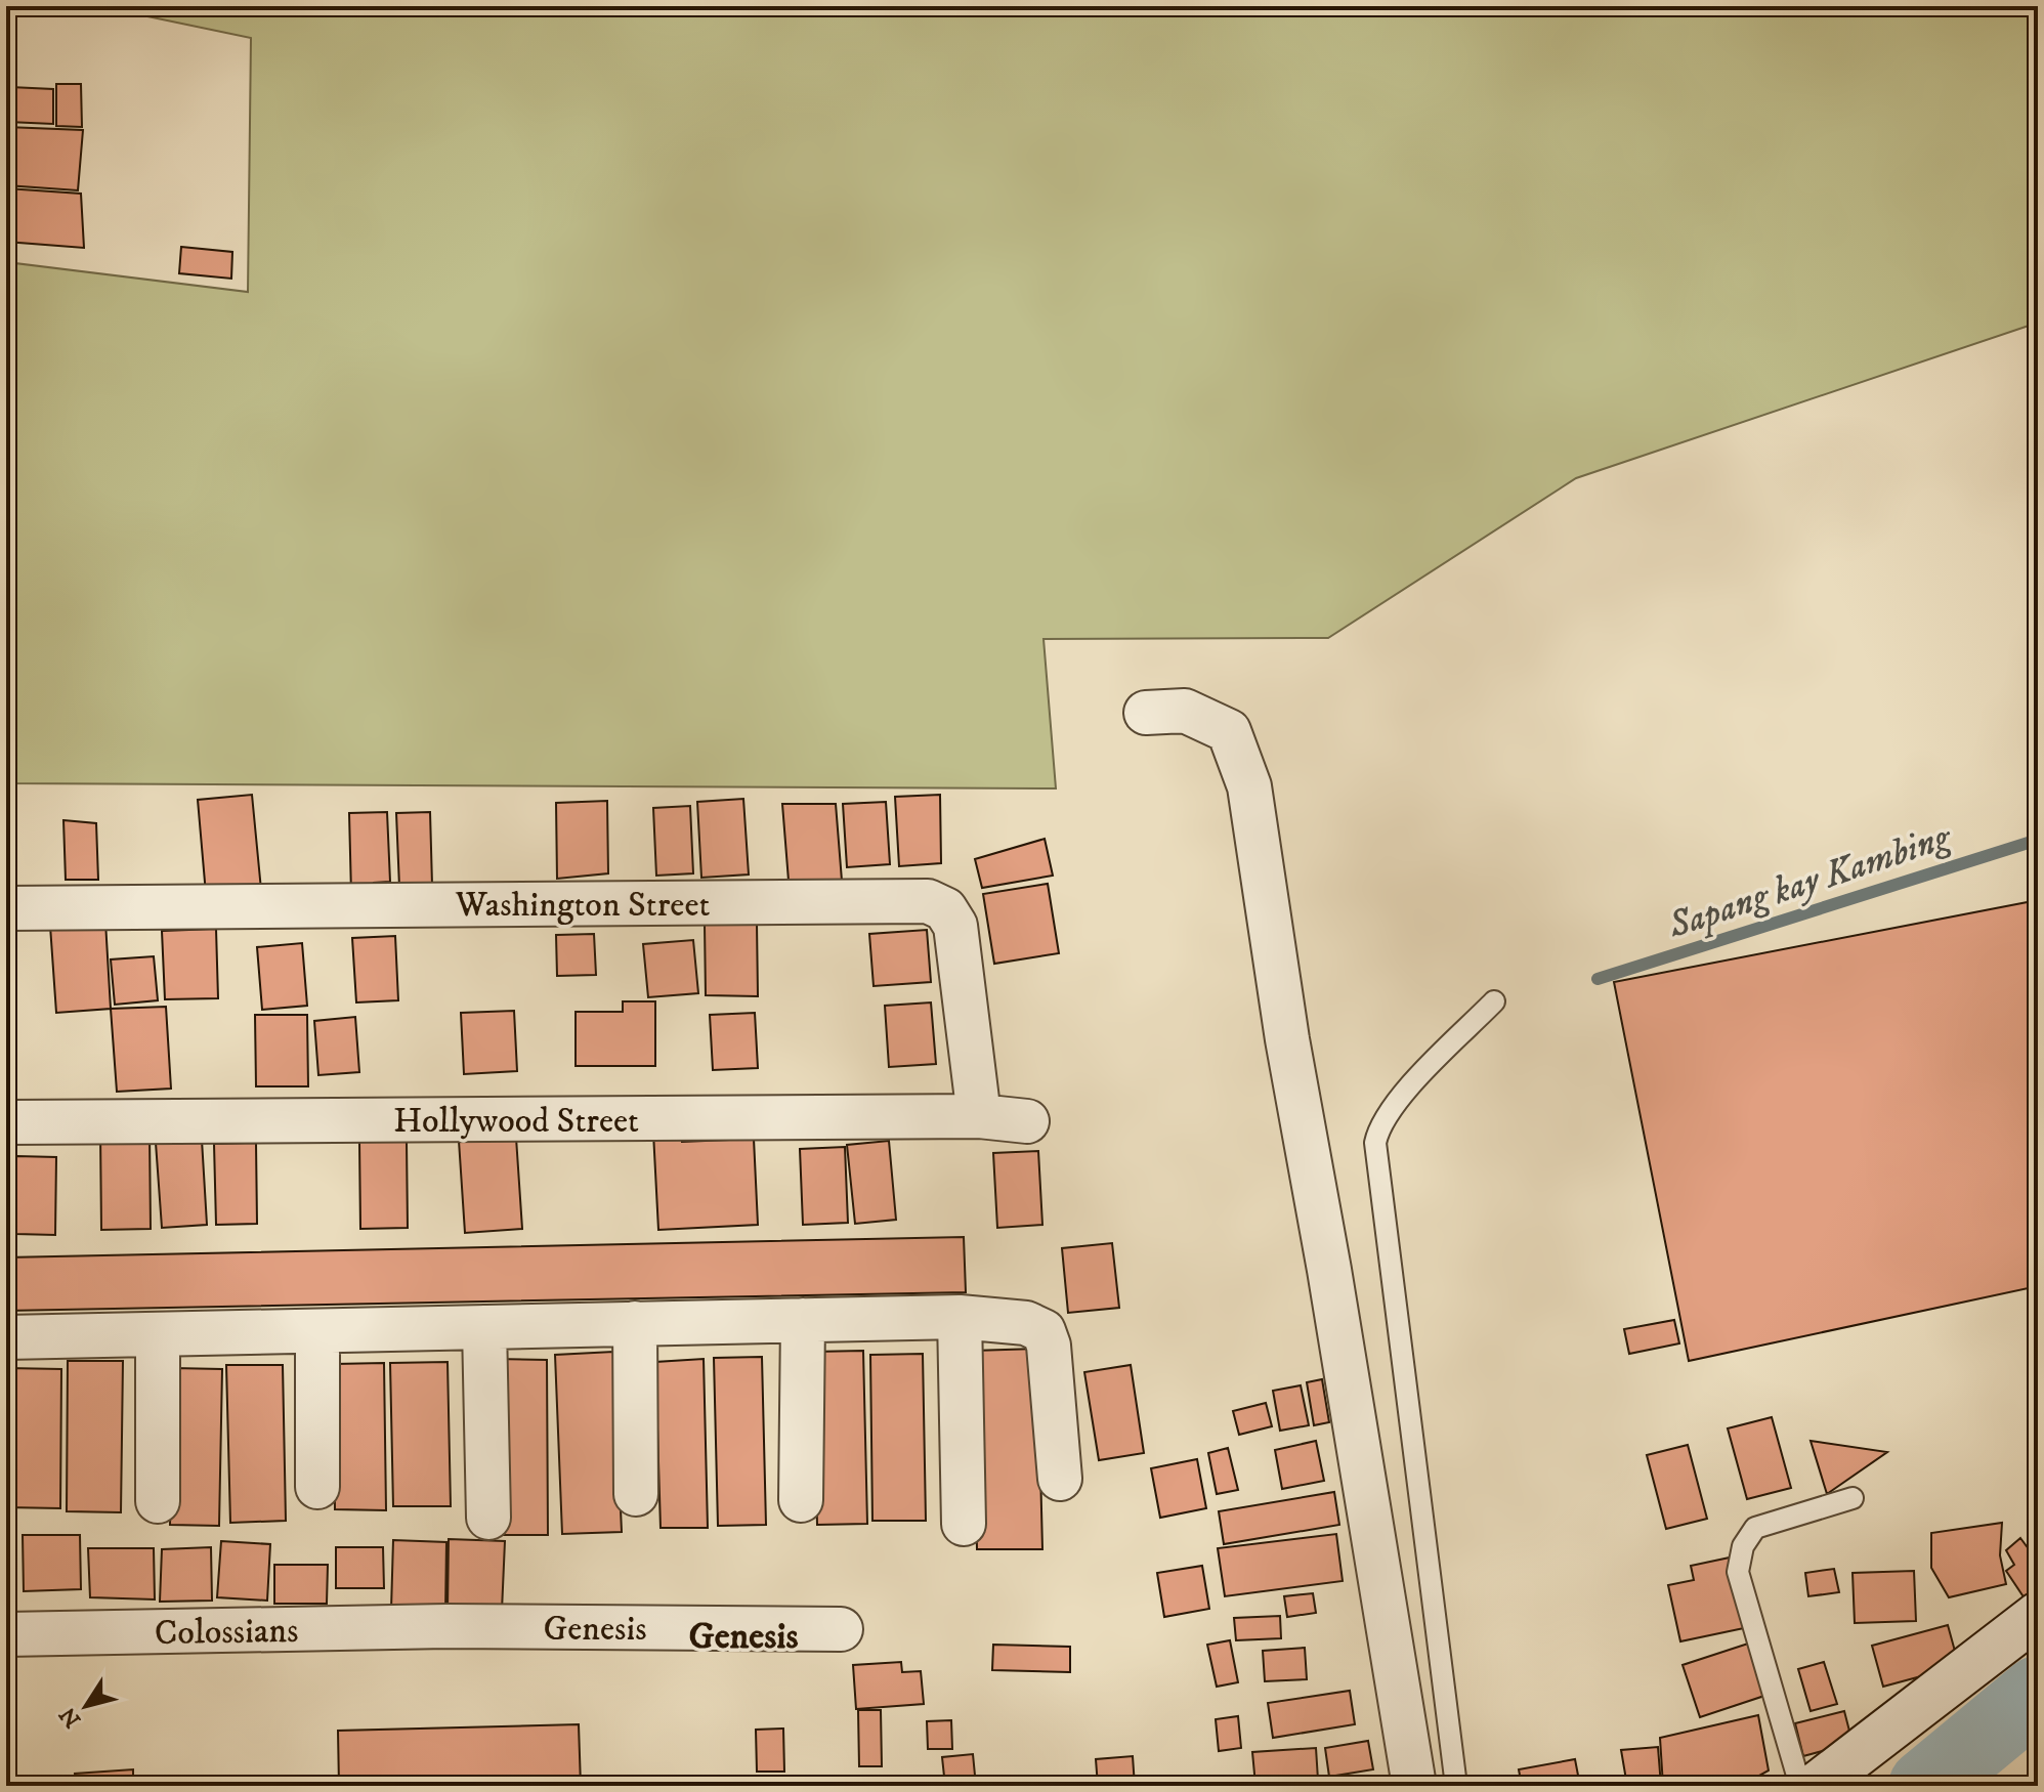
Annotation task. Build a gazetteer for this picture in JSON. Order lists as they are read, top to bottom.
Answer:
{
  "streets": {
    "street": [
      "Washington Street",
      "Hollywood Street",
      "Genesis",
      "Colossians"
    ]
  },
  "crossings": [
    ["Washington Street", "Hollywood Street"],
    ["Genesis", "Colossians"]
  ],
  "districts": ["Genesis"],
  "water": ["Sapang kay Kambing"],
  "north": "bottom left"
}
